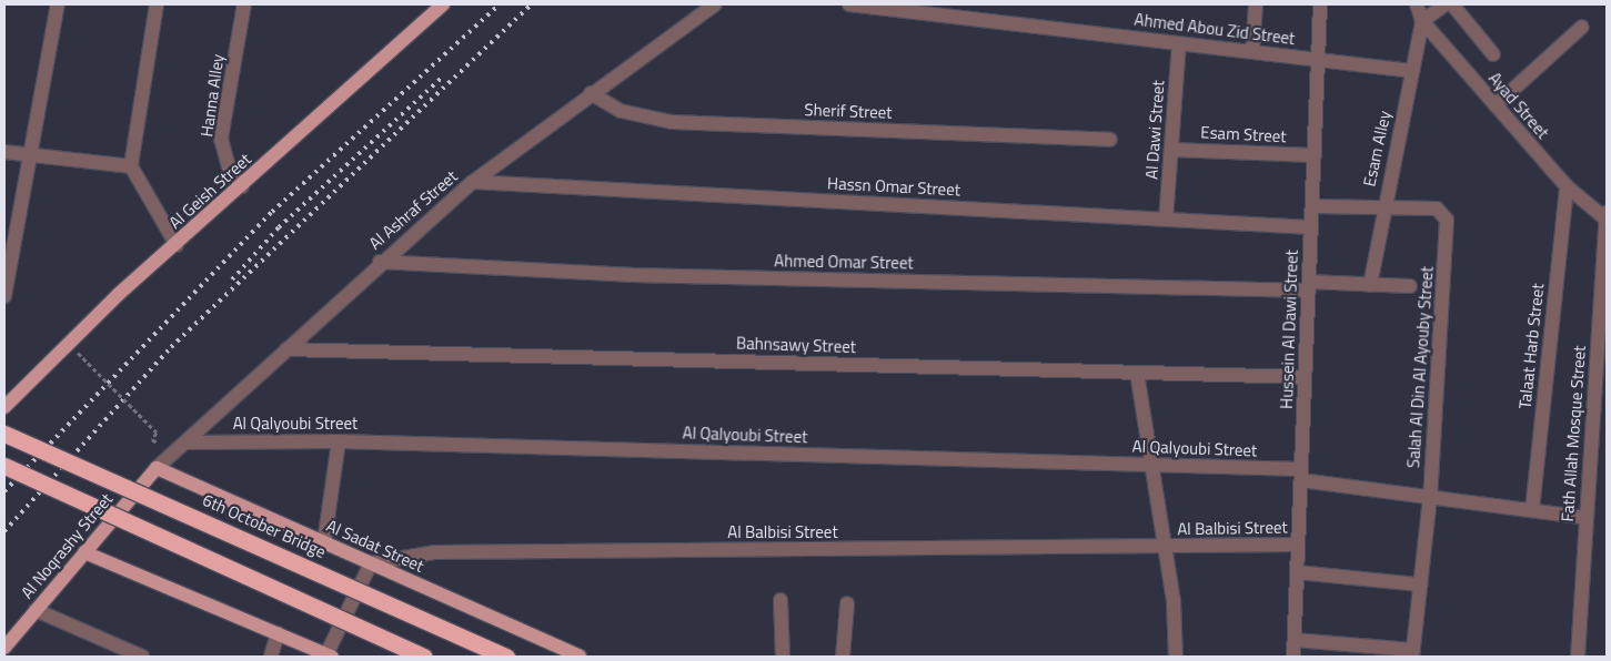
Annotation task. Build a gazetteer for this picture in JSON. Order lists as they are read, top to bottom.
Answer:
{
  "streets": {
    "highway": ["6th October Bridge"],
    "main road": ["Al Geish Street", "Al Noqrashy Street", "Al Sadat Street"],
    "street": [
      "Ahmed Abou Zid Street",
      "Hanna Alley",
      "Ayad Street",
      "Sherif Street",
      "Al Dawi Street",
      "Esam Street",
      "Esam Alley",
      "Hassn Omar Street",
      "Al Ashraf Street",
      "Ahmed Omar Street",
      "Hussein Al Dawi Street",
      "Bahnsawy Street",
      "Talaat Harb Street",
      "Salah Al Din Al Ayouby Street",
      "Al Qalyoubi Street",
      "Fath Allah Mosque Street",
      "Al Balbisi Street"
    ]
  },
  "crossings": [
    ["Ahmed Abou Zid Street", "Al Dawi Street"],
    ["Ahmed Abou Zid Street", "Esam Alley"],
    ["Ahmed Abou Zid Street", "Hussein Al Dawi Street"],
    ["Hanna Alley", "Al Geish Street"],
    ["Ayad Street", "Esam Alley"],
    ["Ayad Street", "Talaat Harb Street"],
    ["Ayad Street", "Fath Allah Mosque Street"],
    ["Sherif Street", "Al Ashraf Street"],
    ["Al Dawi Street", "Esam Street"],
    ["Al Dawi Street", "Hassn Omar Street"],
    ["Esam Street", "Hussein Al Dawi Street"],
    ["Esam Alley", "Salah Al Din Al Ayouby Street"],
    ["Hassn Omar Street", "Al Ashraf Street"],
    ["Hassn Omar Street", "Hussein Al Dawi Street"],
    ["Al Ashraf Street", "Ahmed Omar Street"],
    ["Al Ashraf Street", "Bahnsawy Street"],
    ["Al Ashraf Street", "Al Qalyoubi Street"],
    ["Al Ashraf Street", "Al Noqrashy Street"],
    ["Al Ashraf Street", "Al Sadat Street"],
    ["Ahmed Omar Street", "Hussein Al Dawi Street"],
    ["Hussein Al Dawi Street", "Bahnsawy Street"],
    ["Hussein Al Dawi Street", "Salah Al Din Al Ayouby Street"],
    ["Hussein Al Dawi Street", "Al Qalyoubi Street"],
    ["Hussein Al Dawi Street", "Al Balbisi Street"],
    ["Talaat Harb Street", "Al Qalyoubi Street"],
    ["Salah Al Din Al Ayouby Street", "Al Qalyoubi Street"],
    ["Al Qalyoubi Street", "Fath Allah Mosque Street"],
    ["Al Balbisi Street", "Al Sadat Street"],
    ["Al Noqrashy Street", "Al Sadat Street"]
  ]
}
